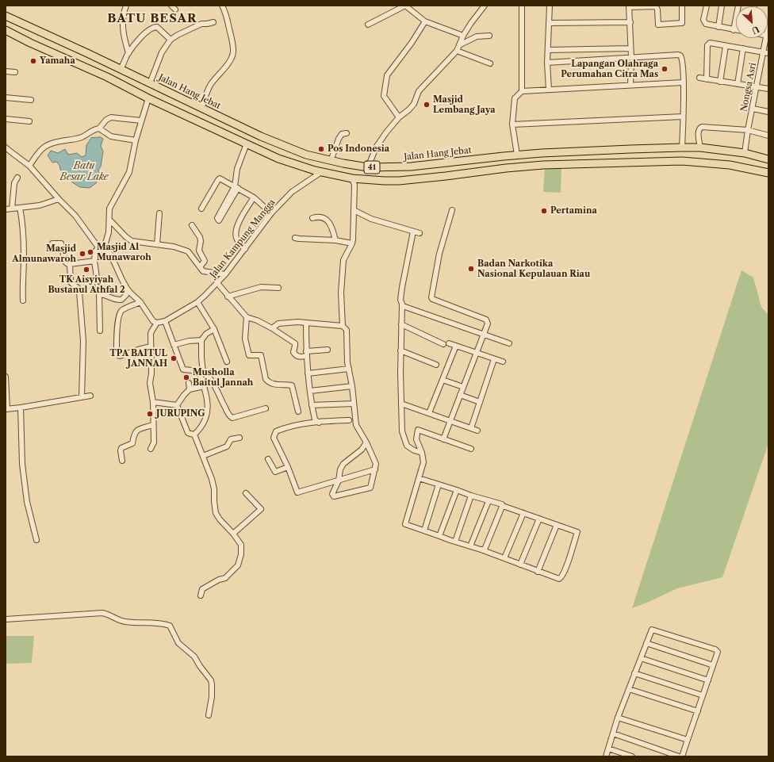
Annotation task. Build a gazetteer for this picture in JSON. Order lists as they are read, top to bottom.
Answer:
{
  "streets": {
    "highway": ["Jalan Hang Jebat", "41"],
    "street": ["Nongsa Asri", "Jalan Kampung Mangga"]
  },
  "crossings": [
    ["Nongsa Asri", "Jalan Hang Jebat"]
  ],
  "districts": ["BATU BESAR"],
  "water": ["Batu Besar Lake"],
  "places": [
    "Yamaha",
    "Lapangan Olahraga Perumahan Citra Mas",
    "Masjid Lembang Jaya",
    "Pos Indonesia",
    "Pertamina",
    "Masjid Al Munawaroh",
    "Masjid Almunawaroh",
    "Badan Narkotika Nasional Kepulauan Riau",
    "TK Aisyiyah Bustanul Athfal 2",
    "TPA BAITUL JANNAH",
    "Musholla Baitul Jannah",
    "JURUPING"
  ],
  "north": "bottom right"
}
